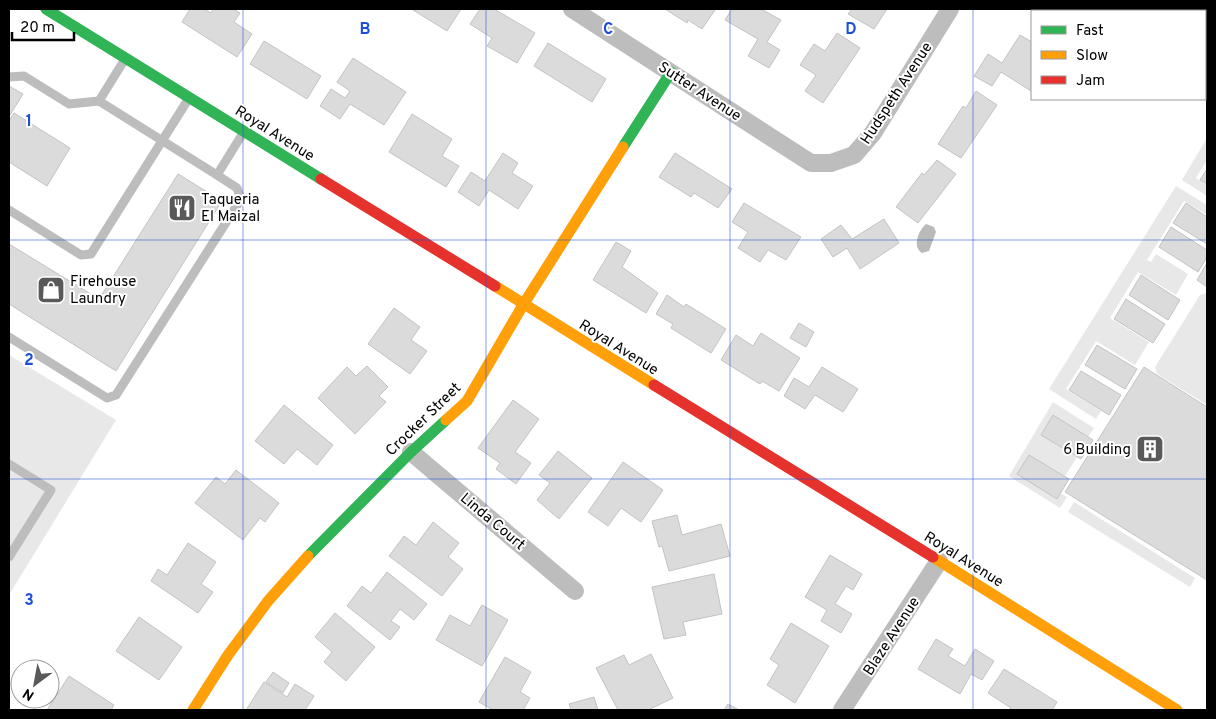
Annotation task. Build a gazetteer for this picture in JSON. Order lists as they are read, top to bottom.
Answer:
{
  "streets": {
    "main road": ["Royal Avenue", "Crocker Street"],
    "street": [
      "Sutter Avenue",
      "Hudspeth Avenue",
      "Linda Court",
      "Blaze Avenue"
    ]
  },
  "crossings": [
    ["Sutter Avenue", "Hudspeth Avenue"],
    ["Sutter Avenue", "Crocker Street"],
    ["Royal Avenue", "Crocker Street"],
    ["Royal Avenue", "Blaze Avenue"],
    ["Crocker Street", "Linda Court"]
  ],
  "places": {
    "restaurant": ["Taqueria El Maizal"],
    "shop": ["Firehouse Laundry"],
    "building": ["6 Building"]
  },
  "legend": ["Fast", "Slow", "Jam"],
  "scale_bar": "20 m",
  "north": "bottom left",
  "grid": {
    "columns": ["B", "C", "D"],
    "rows": ["1", "2", "3"]
  }
}
